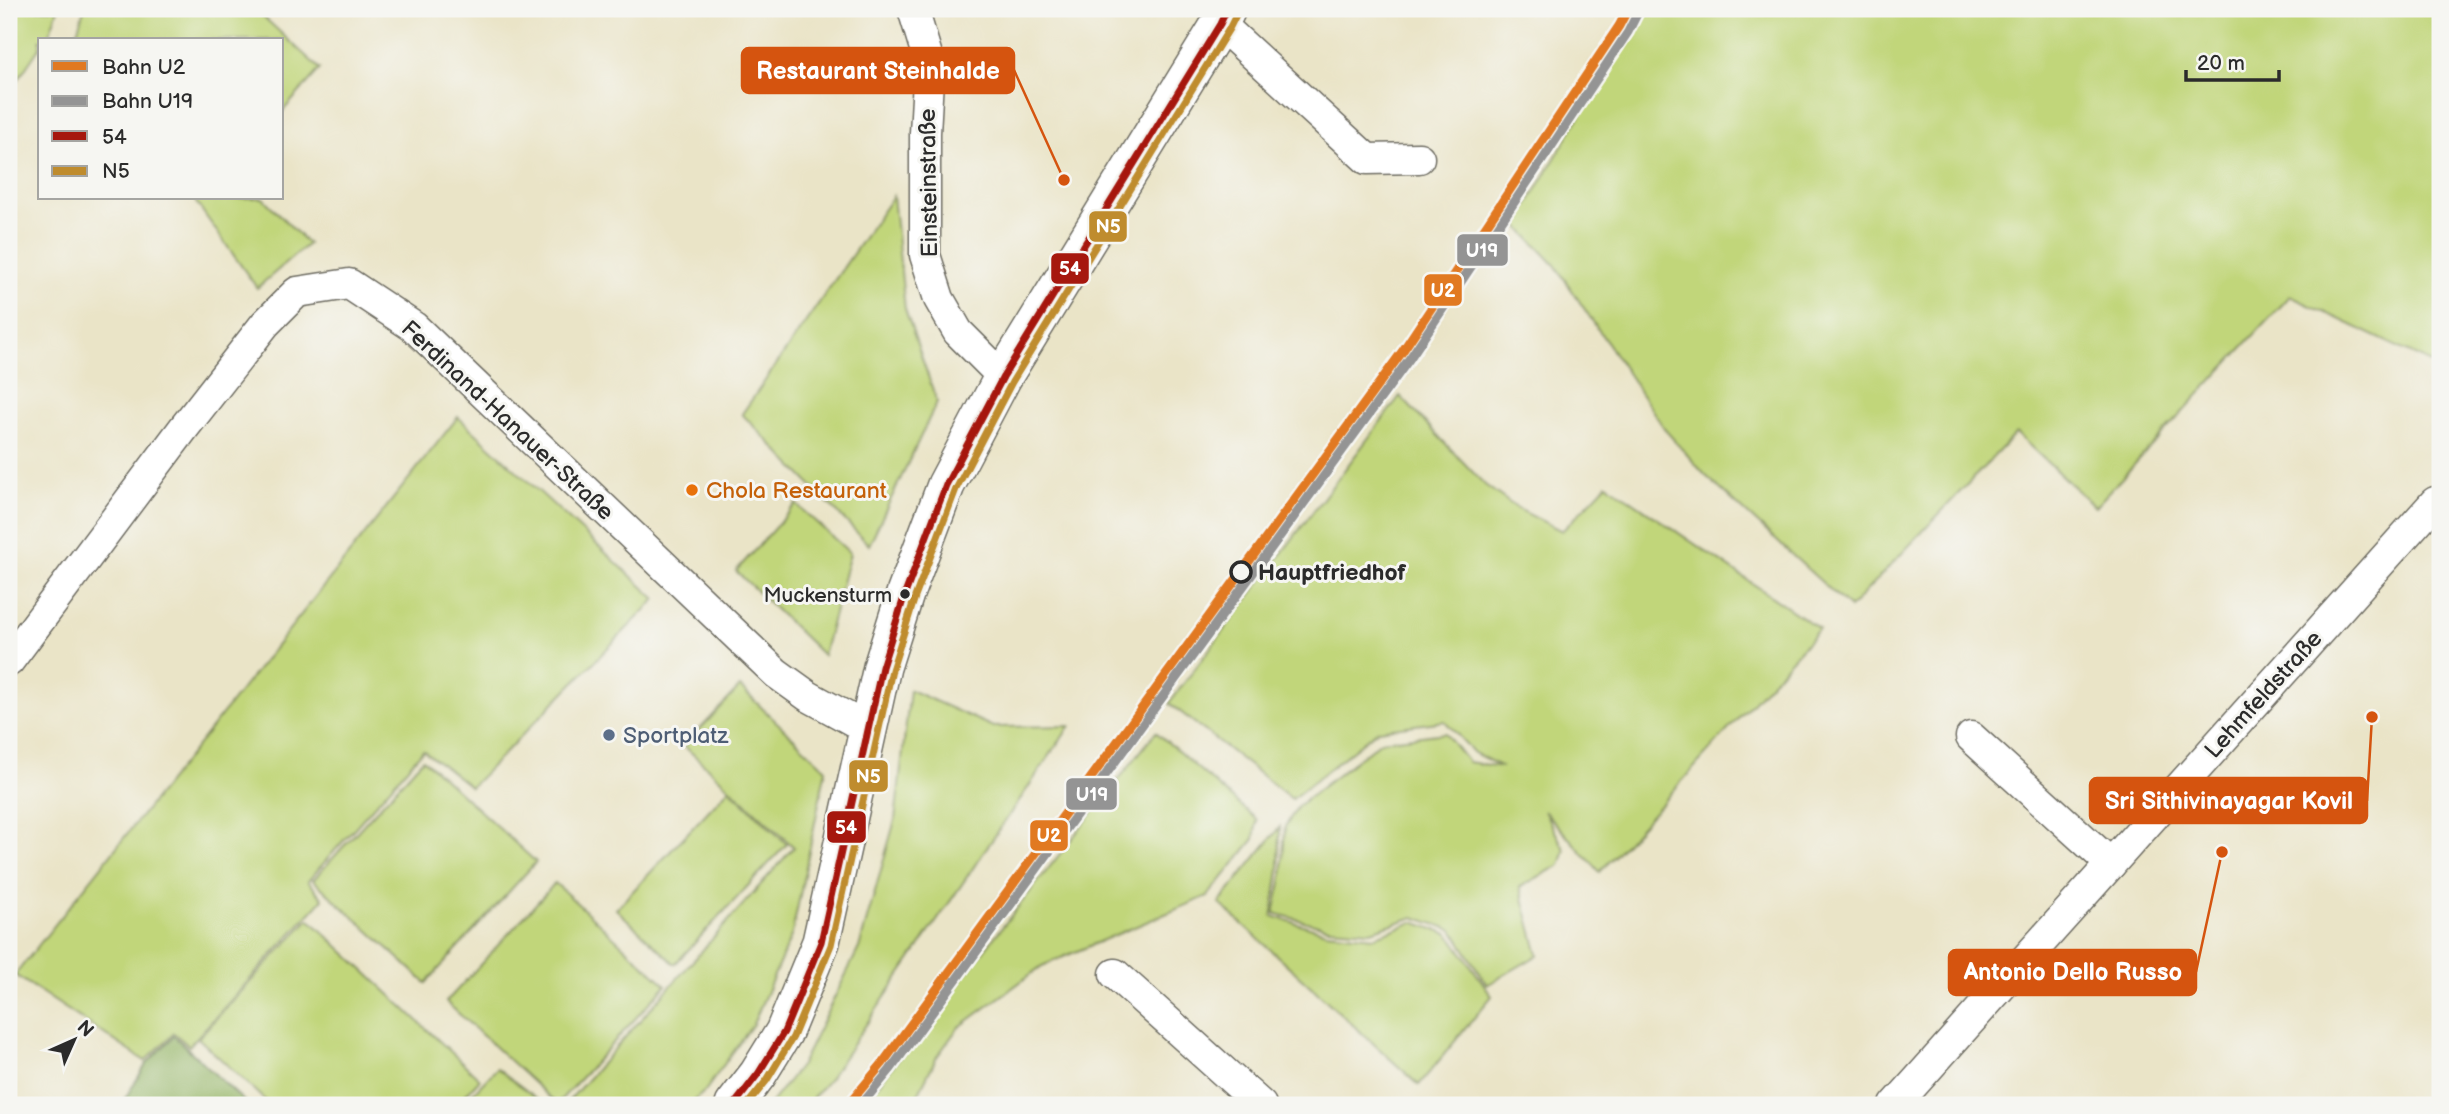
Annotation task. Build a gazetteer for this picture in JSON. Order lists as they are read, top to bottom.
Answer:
{
  "streets": {
    "street": ["Einsteinstraße", "Ferdinand-Hanauer-Straße", "Lehmfeldstraße"]
  },
  "places": [
    "Restaurant Steinhalde",
    "Chola Restaurant",
    "Hauptfriedhof",
    "Muckensturm",
    "Sri Sithivinayagar Kovil",
    "Sportplatz",
    "Antonio Dello Russo"
  ],
  "lines": [
    "rail line U2",
    "transit line 54",
    "transit line N5",
    "rail line U19"
  ],
  "legend": [
    "Bahn U2",
    "Bahn U19",
    "54",
    "N5"
  ],
  "scale_bar": "20 m",
  "north": "top right"
}
